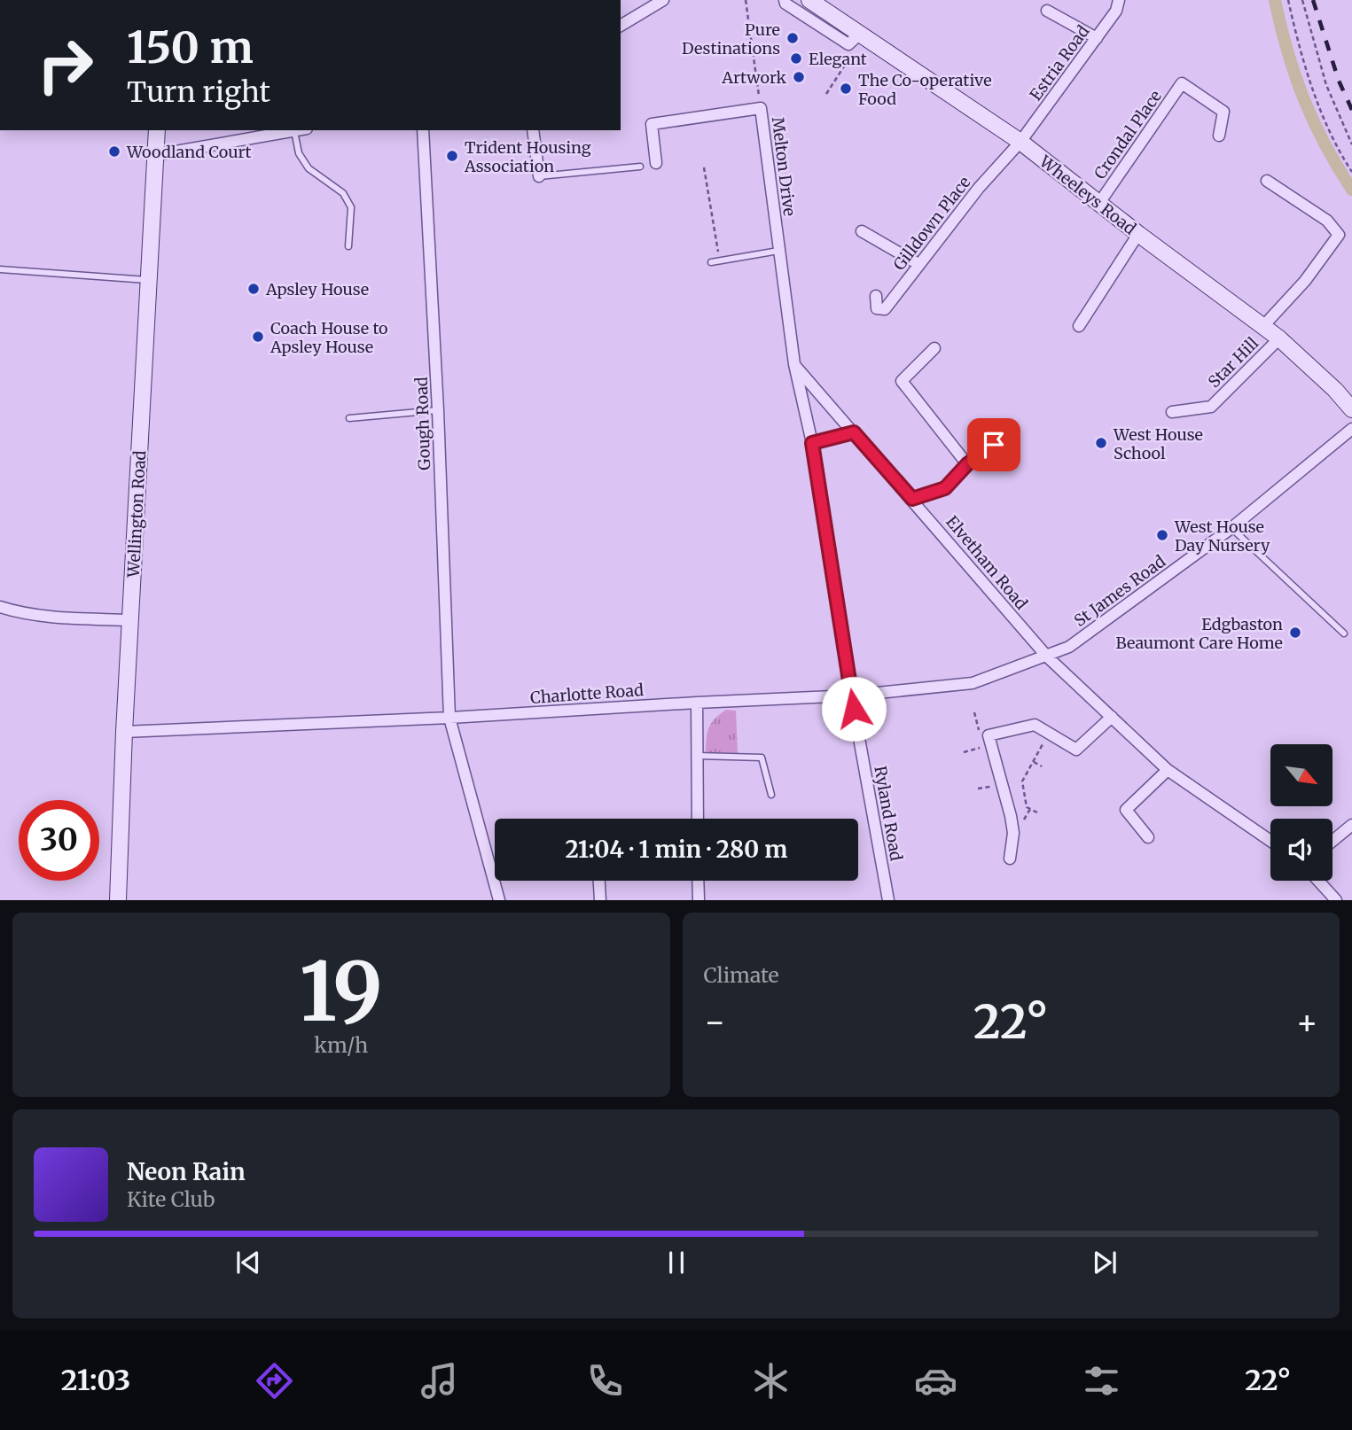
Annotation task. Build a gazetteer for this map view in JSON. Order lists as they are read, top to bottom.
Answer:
{
  "streets": {
    "street": [
      "Estria Road",
      "Crondal Place",
      "Melton Drive",
      "Wheeleys Road",
      "Gilldown Place",
      "Star Hill",
      "Gough Road",
      "Wellington Road",
      "Elvetham Road",
      "St James Road",
      "Charlotte Road",
      "Ryland Road"
    ]
  },
  "crossings": [
    ["Estria Road", "Wheeleys Road"],
    ["Estria Road", "Gilldown Place"],
    ["Crondal Place", "Wheeleys Road"],
    ["Melton Drive", "Elvetham Road"],
    ["Melton Drive", "Ryland Road"],
    ["Wheeleys Road", "Gilldown Place"],
    ["Wheeleys Road", "Star Hill"],
    ["Gough Road", "Charlotte Road"],
    ["Wellington Road", "Charlotte Road"],
    ["Elvetham Road", "St James Road"],
    ["Elvetham Road", "Charlotte Road"],
    ["St James Road", "Charlotte Road"],
    ["Charlotte Road", "Ryland Road"]
  ],
  "places": [
    "Pure Destinations",
    "Elegant",
    "Artwork",
    "The Co-operative Food",
    "Woodland Court",
    "Trident Housing Association",
    "Apsley House",
    "Coach House to Apsley House",
    "West House School",
    "West House Day Nursery",
    "Edgbaston Beaumont Care Home"
  ],
  "north": "bottom right",
  "page": {
    "turn": ["150 m", "Turn right"],
    "limit": "30",
    "trip": "21:04 · 1 min · 280 m",
    "tile": [
      ["19", "km/h"],
      "Climate"
    ],
    "heat": ["−", "22°", "+"],
    "song": ["Neon Rain", "Kite Club"],
    "tabs": ["21:03", "22°"]
  }
}
